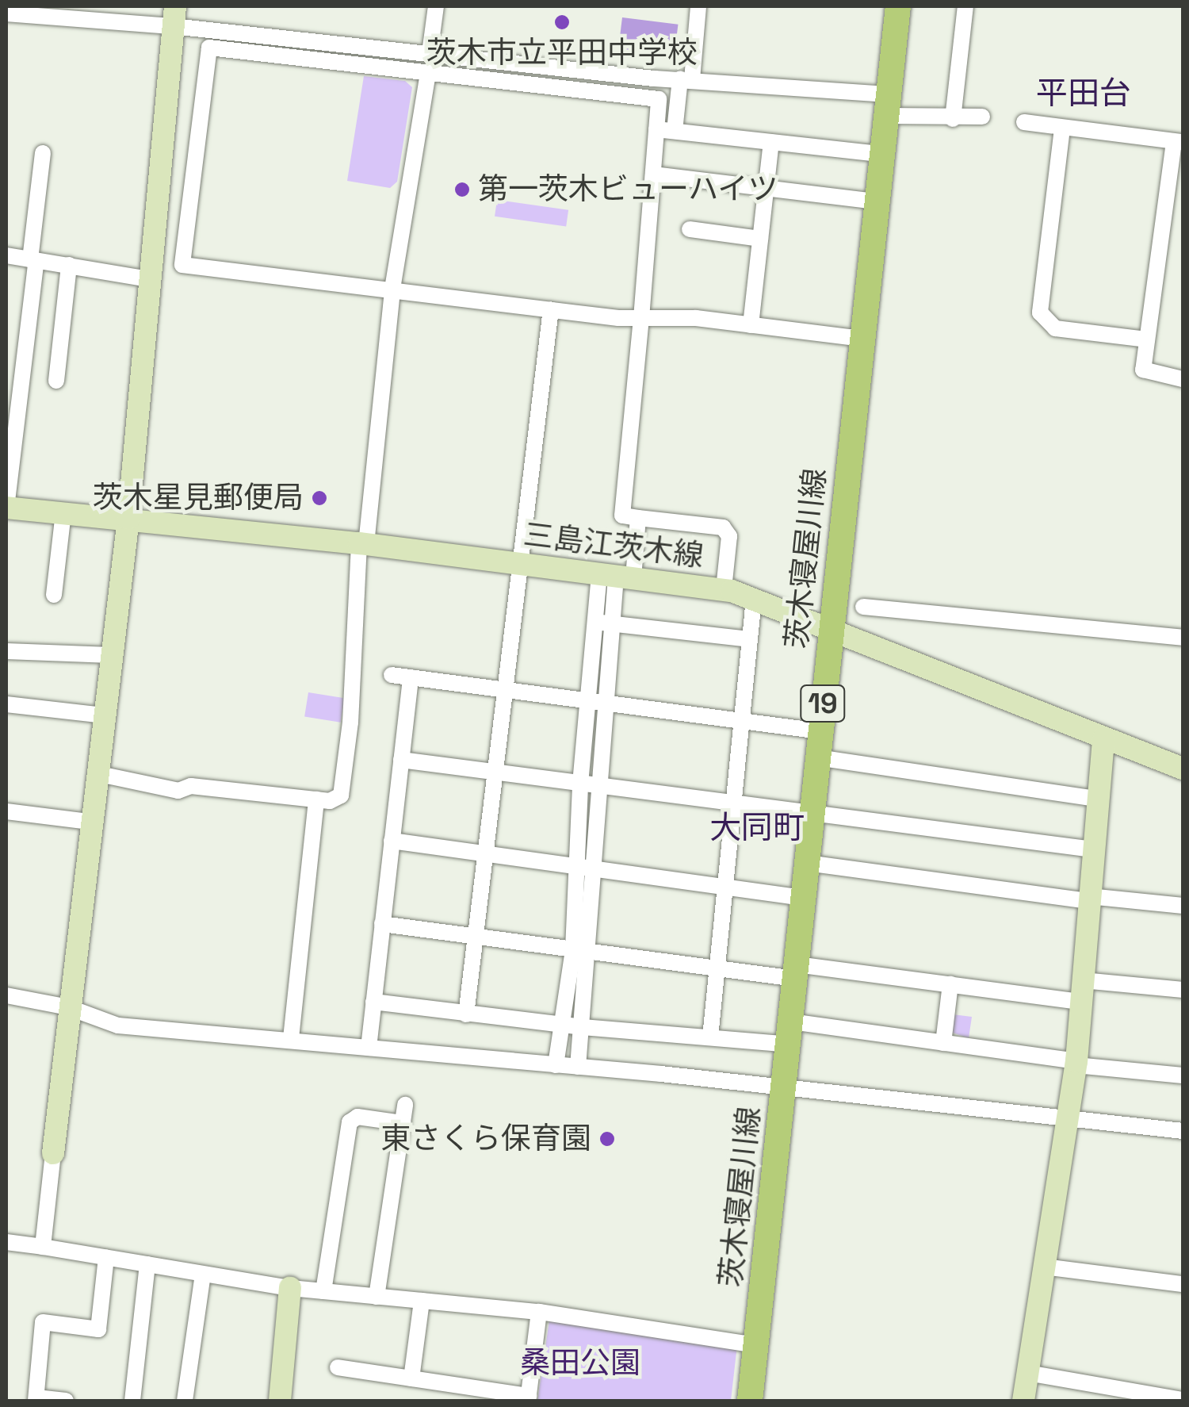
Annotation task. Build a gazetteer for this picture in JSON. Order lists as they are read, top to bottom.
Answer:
{
  "streets": {
    "main road": ["茨木寝屋川線", "19"],
    "street": ["三島江茨木線"]
  },
  "crossings": [
    ["三島江茨木線", "茨木寝屋川線"]
  ],
  "districts": ["平田台", "大同町"],
  "parks": ["桑田公園"],
  "places": [
    "茨木市立平田中学校",
    "第一茨木ビューハイツ",
    "茨木星見郵便局",
    "東さくら保育園"
  ]
}
